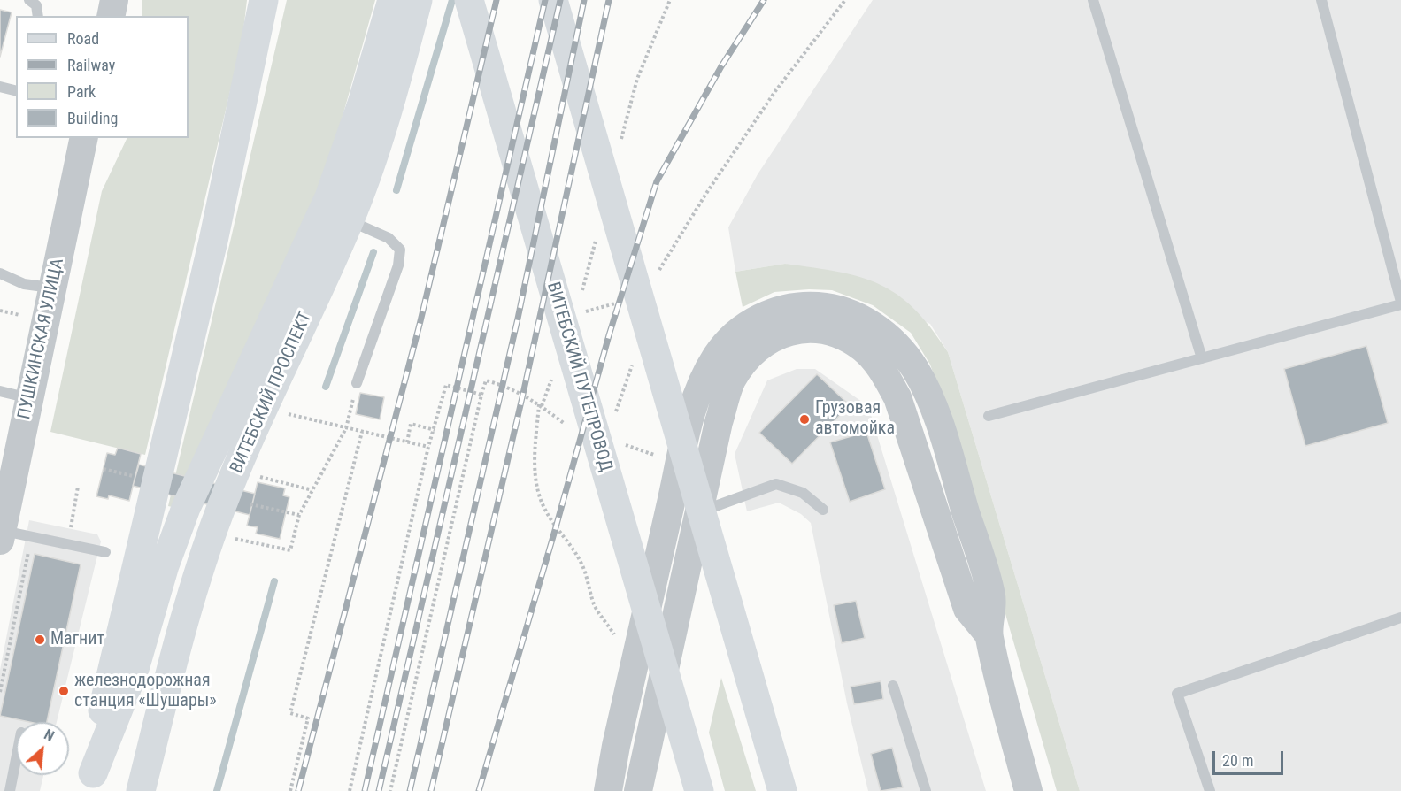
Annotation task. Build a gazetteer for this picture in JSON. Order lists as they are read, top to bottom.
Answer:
{
  "streets": {
    "main road": ["ВИТЕБСКИЙ ПУТЕПРОВОД", "ВИТЕБСКИЙ ПРОСПЕКТ"],
    "street": ["ПУШКИНСКАЯ УЛИЦА"]
  },
  "places": ["Грузовая автомойка", "Магнит", "железнодорожная станция «Шушары»"],
  "legend": [
    "Road",
    "Railway",
    "Park",
    "Building"
  ],
  "scale_bar": "20 m",
  "north": "top right"
}
